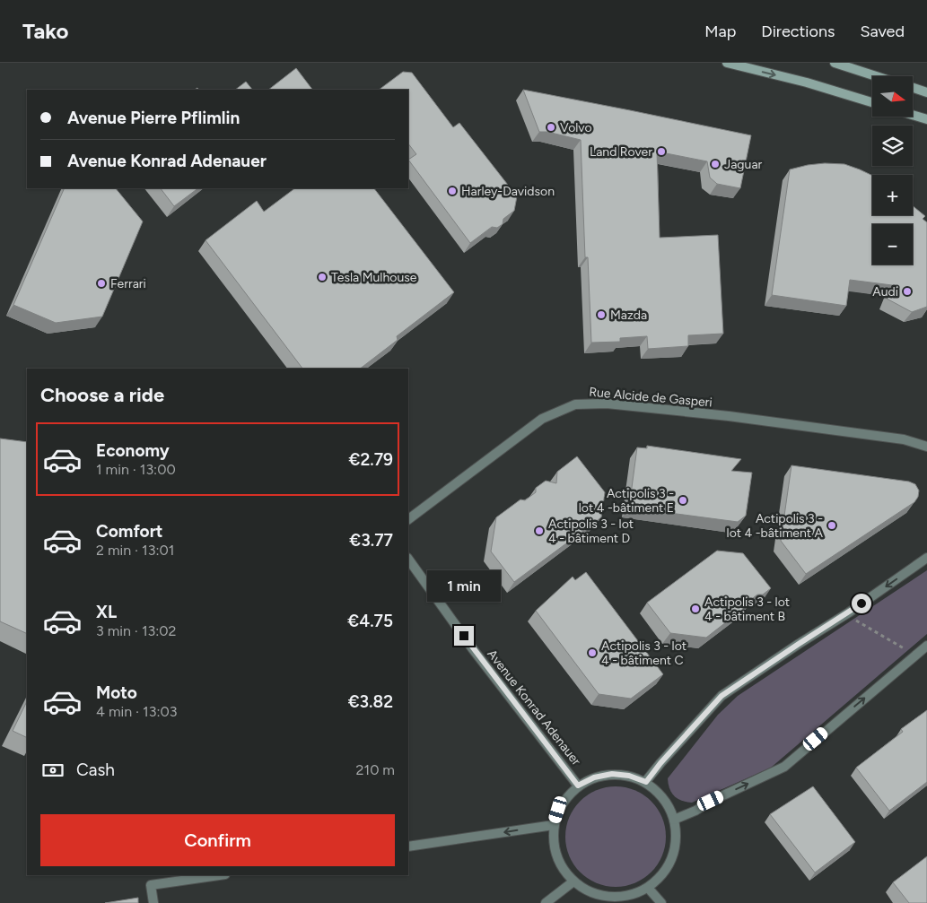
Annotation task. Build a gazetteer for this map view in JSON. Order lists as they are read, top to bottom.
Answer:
{
  "streets": {
    "street": ["Rue Alcide de Gasperi", "Avenue Konrad Adenauer"]
  },
  "places": [
    "Volvo",
    "Land Rover",
    "Jaguar",
    "Harley-Davidson",
    "Tesla Mulhouse",
    "Ferrari",
    "Audi",
    "Mazda",
    "Actipolis 3 - lot 4 -bâtiment E",
    "Actipolis 3 - lot 4 -bâtiment A",
    "Actipolis 3 - lot 4 - bâtiment D",
    "Actipolis 3 - lot 4 - bâtiment B",
    "Actipolis 3 - lot 4 - bâtiment C"
  ],
  "north": "right",
  "page": {
    "header": "Tako",
    "nav": ["Map", "Directions", "Saved"],
    "map_buttons": ["+", "−"],
    "banner": ["Avenue Pierre Pflimlin", "Avenue Konrad Adenauer"],
    "heading": "Choose a ride",
    "list": [
      {
        "name": "Economy",
        "note": "1 min · 13:00",
        "value": "€2.79"
      },
      {
        "name": "Comfort",
        "note": "2 min · 13:01",
        "value": "€3.77"
      },
      {
        "name": "XL",
        "note": "3 min · 13:02",
        "value": "€4.75"
      },
      {
        "name": "Moto",
        "note": "4 min · 13:03",
        "value": "€3.82"
      }
    ],
    "bubble": "1 min",
    "pay": ["Cash", "210 m"],
    "buttons": "Confirm"
  }
}
